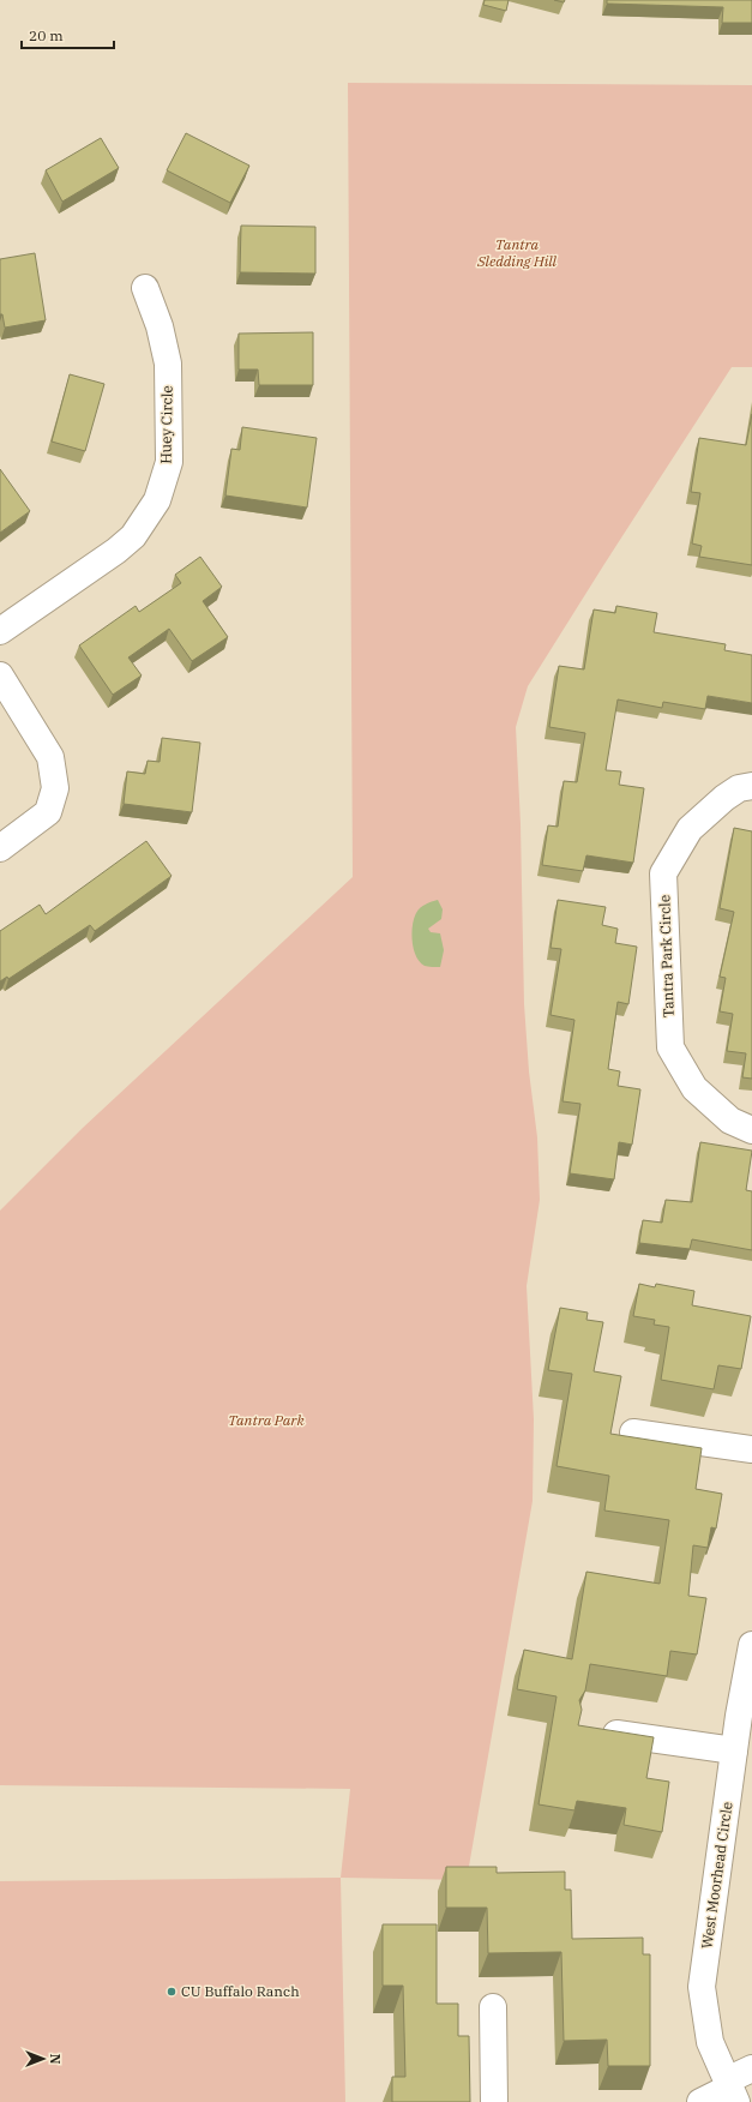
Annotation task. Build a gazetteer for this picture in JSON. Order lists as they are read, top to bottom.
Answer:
{
  "streets": {
    "street": ["Huey Circle", "Tantra Park Circle", "West Moorhead Circle"]
  },
  "parks": ["Tantra Sledding Hill", "Tantra Park"],
  "places": ["CU Buffalo Ranch"],
  "scale_bar": "20 m",
  "north": "right"
}
